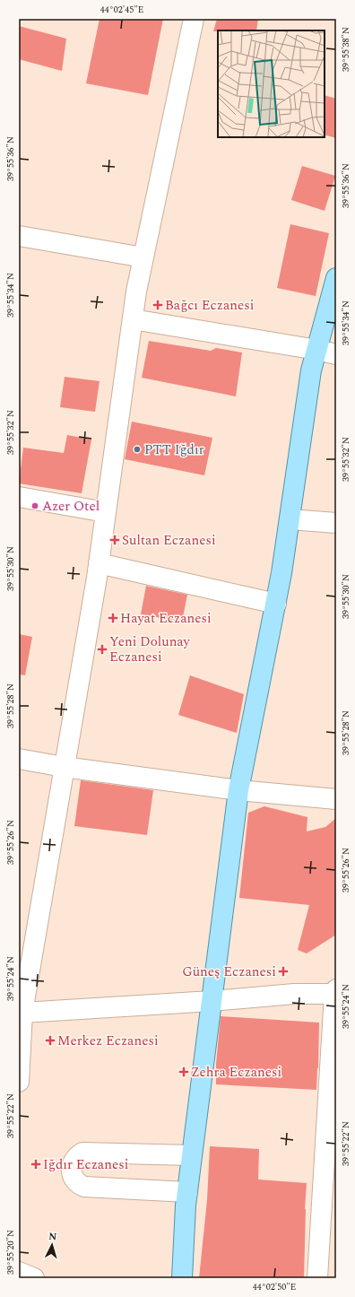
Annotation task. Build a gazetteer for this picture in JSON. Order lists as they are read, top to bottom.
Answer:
{
  "places": {
    "health": [
      "Bağcı Eczanesi",
      "Sultan Eczanesi",
      "Hayat Eczanesi",
      "Yeni Dolunay Eczanesi",
      "Güneş Eczanesi",
      "Merkez Eczanesi",
      "Zehra Eczanesi",
      "Iğdır Eczanesi"
    ],
    "other": ["PTT Iğdır", "Azer Otel"]
  },
  "north": "top",
  "coordinates": [
    "44°02'45\"E",
    "39°55'38\"N",
    "39°55'36\"N",
    "39°55'34\"N",
    "39°55'32\"N",
    "39°55'30\"N",
    "39°55'28\"N",
    "39°55'26\"N",
    "39°55'24\"N",
    "39°55'22\"N",
    "39°55'20\"N",
    "44°02'50\"E"
  ]
}
